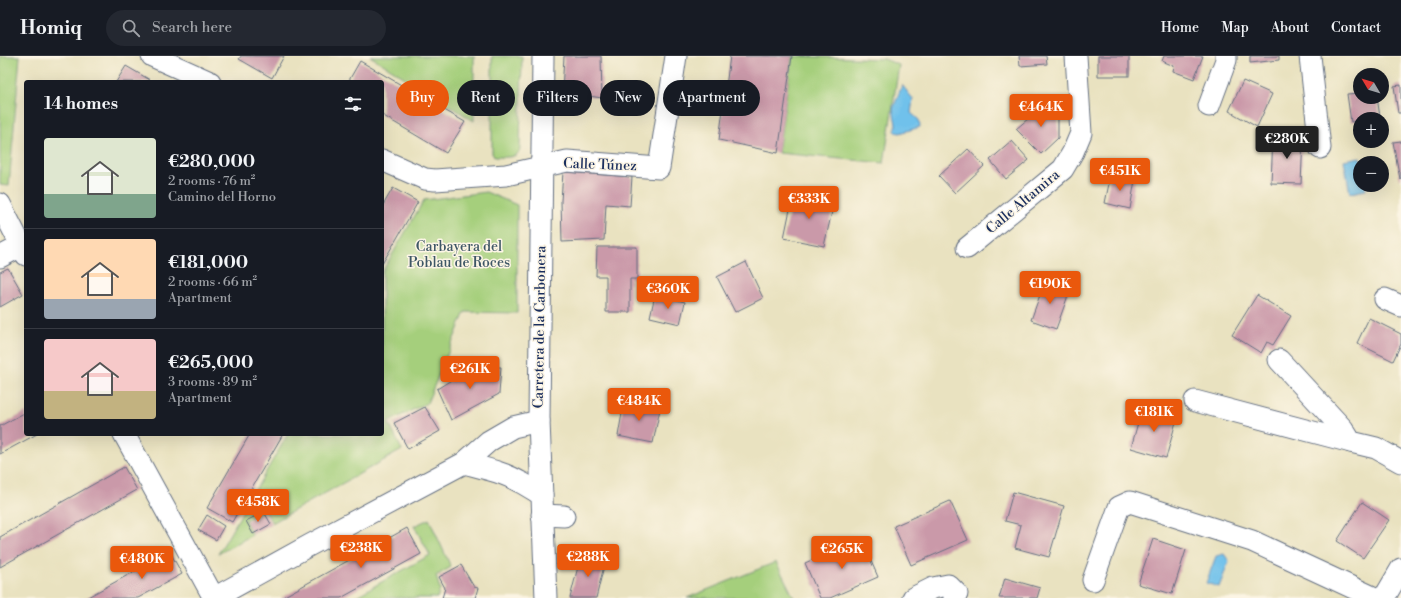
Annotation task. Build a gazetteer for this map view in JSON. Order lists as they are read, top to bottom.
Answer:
{
  "streets": {
    "street": ["Calle Túnez", "Calle Altamira", "Carretera de la Carbonera"]
  },
  "crossings": [
    ["Calle Túnez", "Carretera de la Carbonera"]
  ],
  "parks": ["Carbayera del Poblau de Roces"],
  "north": "top left",
  "page": {
    "header": "Homiq",
    "search": "Search here",
    "nav": [
      "Home",
      "Map",
      "About",
      "Contact"
    ],
    "map_buttons": ["+", "−"],
    "chip": [
      "Buy",
      "Rent",
      "Filters",
      "New",
      "Apartment"
    ],
    "heading": "14 homes",
    "price": [
      "€464K",
      "€280K",
      "€451K",
      "€333K",
      "€190K",
      "€360K",
      "€261K",
      "€484K",
      "€181K",
      "€458K",
      "€238K",
      "€265K",
      "€288K",
      "€480K"
    ],
    "list": [
      {
        "name": "€280,000",
        "note": "2 rooms · 76 m² · Camino del Horno"
      },
      {
        "name": "€181,000",
        "note": "2 rooms · 66 m² · Apartment"
      },
      {
        "name": "€265,000",
        "note": "3 rooms · 89 m² · Apartment"
      }
    ]
  }
}
